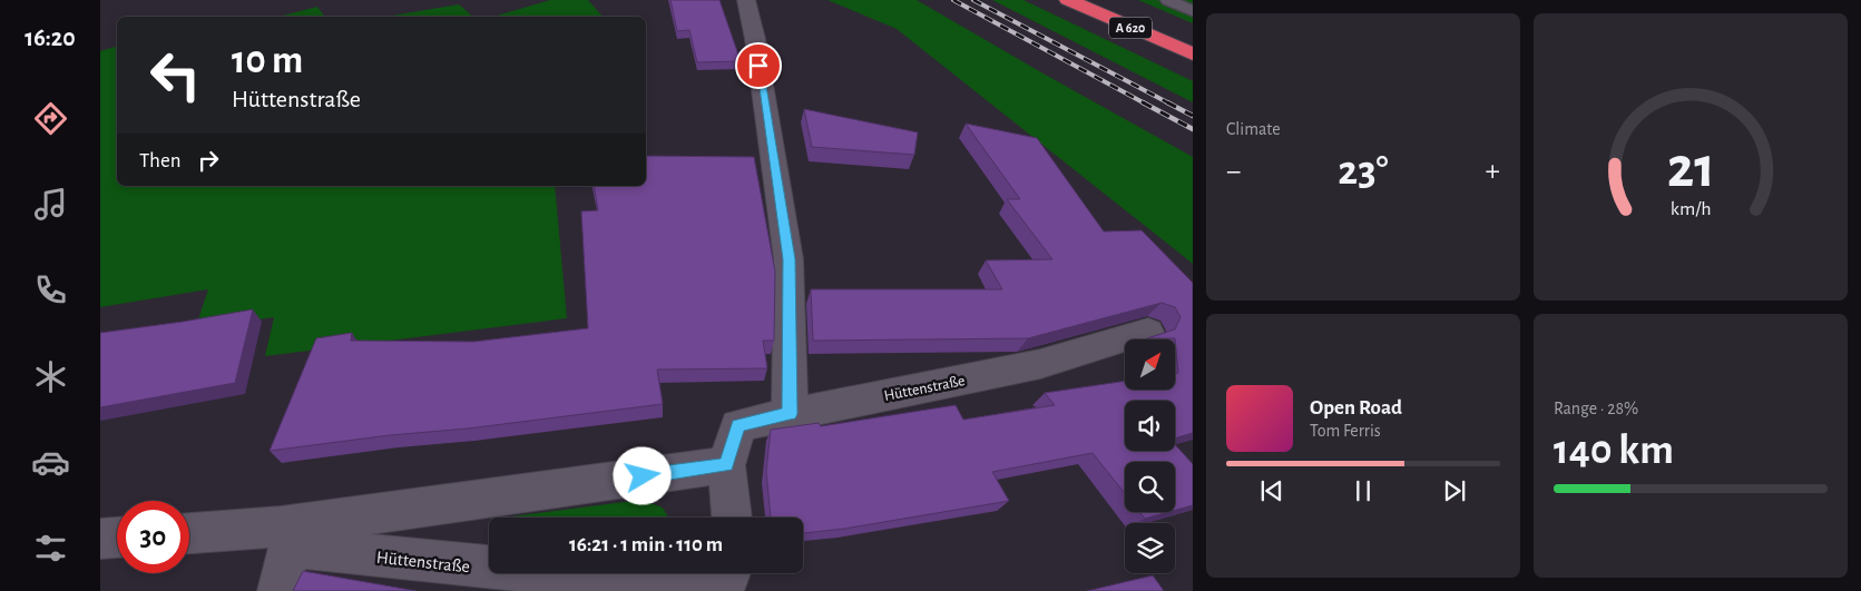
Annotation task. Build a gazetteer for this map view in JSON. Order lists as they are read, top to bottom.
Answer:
{
  "streets": {
    "highway": ["A 620"],
    "street": ["Hüttenstraße"]
  },
  "north": "top right",
  "page": {
    "tabs": "16:20",
    "tile": [
      "Climate",
      ["Range · 28%", "140 km"]
    ],
    "turn": ["10 m", "Hüttenstraße"],
    "then": "Then",
    "heat": ["−", "23°", "+"],
    "song": ["Open Road", "Tom Ferris"],
    "limit": "30",
    "trip": "16:21 · 1 min · 110 m",
    "gauge": ["21", "km/h"]
  }
}
